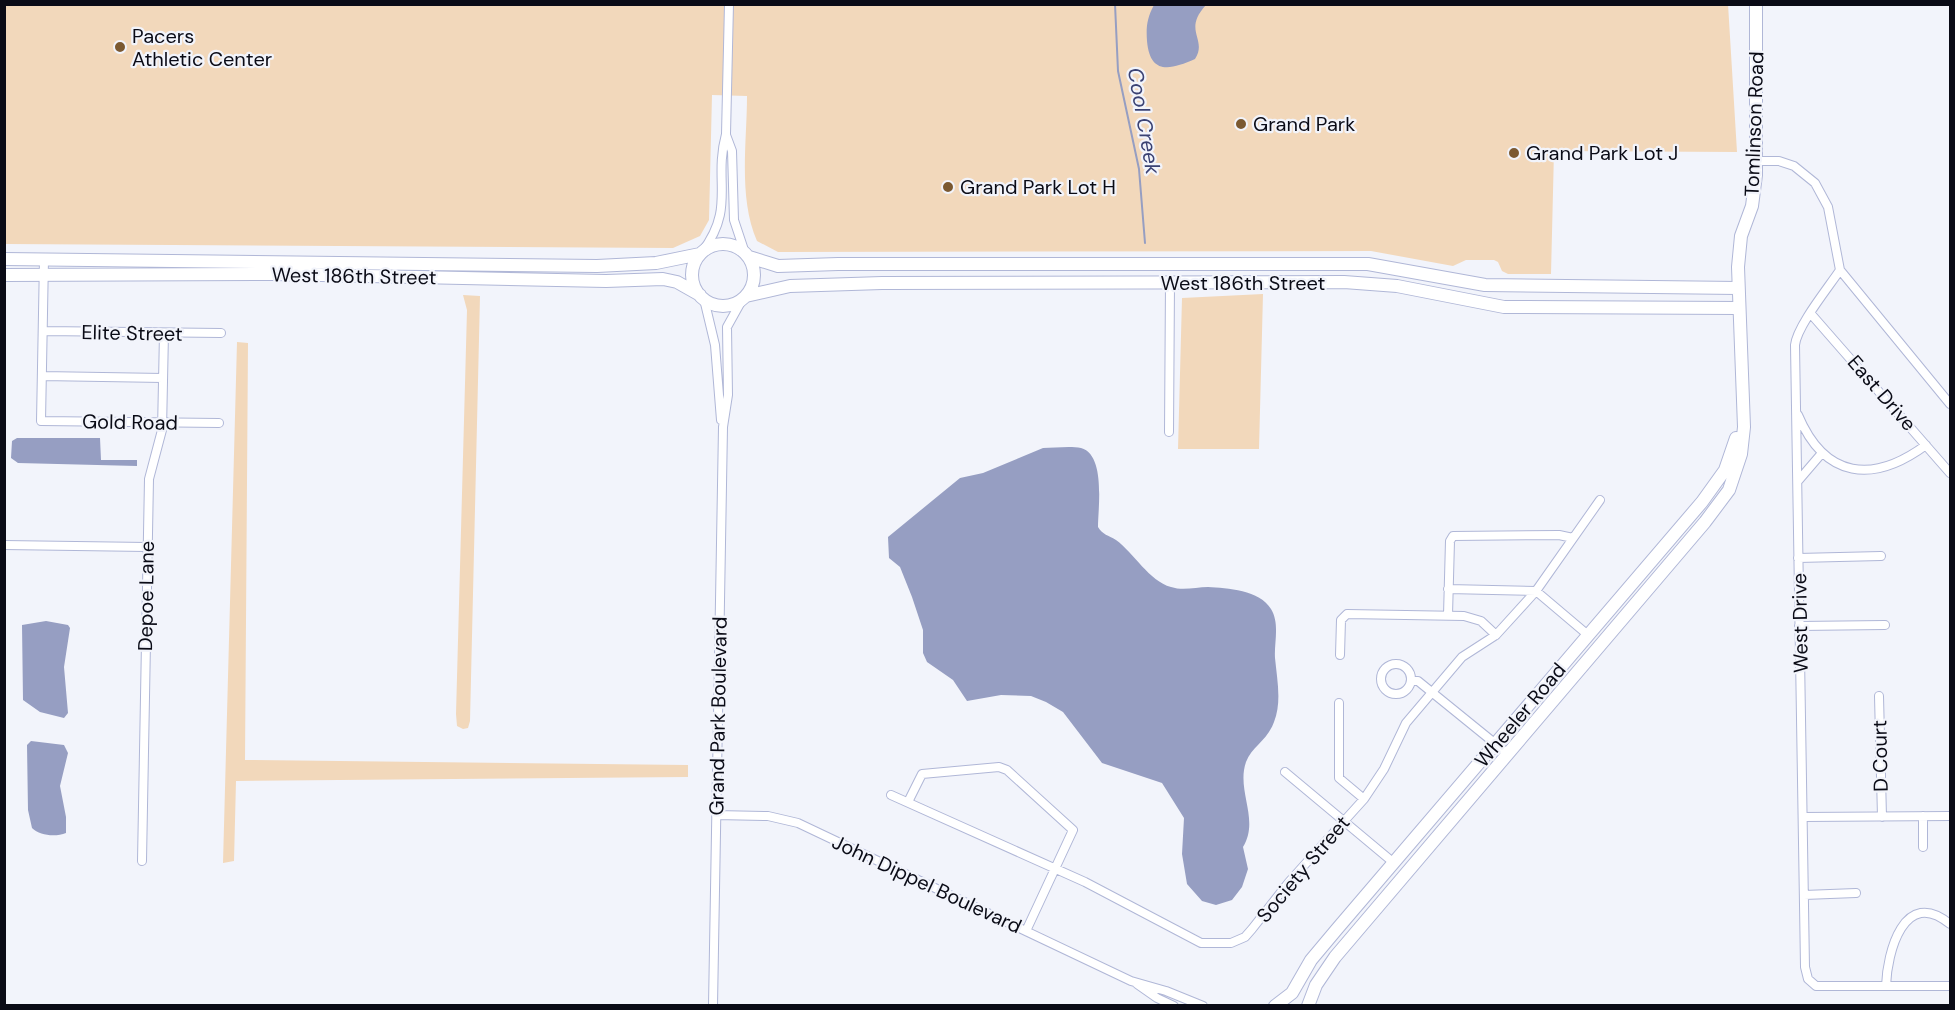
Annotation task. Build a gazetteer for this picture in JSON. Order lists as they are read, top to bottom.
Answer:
{
  "streets": {
    "street": [
      "Tomlinson Road",
      "West 186th Street",
      "Elite Street",
      "East Drive",
      "Gold Road",
      "Depoe Lane",
      "West Drive",
      "Wheeler Road",
      "Grand Park Boulevard",
      "D Court",
      "Society Street",
      "John Dippel Boulevard"
    ]
  },
  "crossings": [
    ["Tomlinson Road", "West 186th Street"],
    ["Tomlinson Road", "Wheeler Road"],
    ["West 186th Street", "Wheeler Road"],
    ["West 186th Street", "Grand Park Boulevard"],
    ["Elite Street", "Depoe Lane"],
    ["East Drive", "West Drive"],
    ["Gold Road", "Depoe Lane"],
    ["Grand Park Boulevard", "John Dippel Boulevard"]
  ],
  "water": ["Cool Creek"],
  "places": [
    "Pacers Athletic Center",
    "Grand Park",
    "Grand Park Lot J",
    "Grand Park Lot H"
  ]
}
